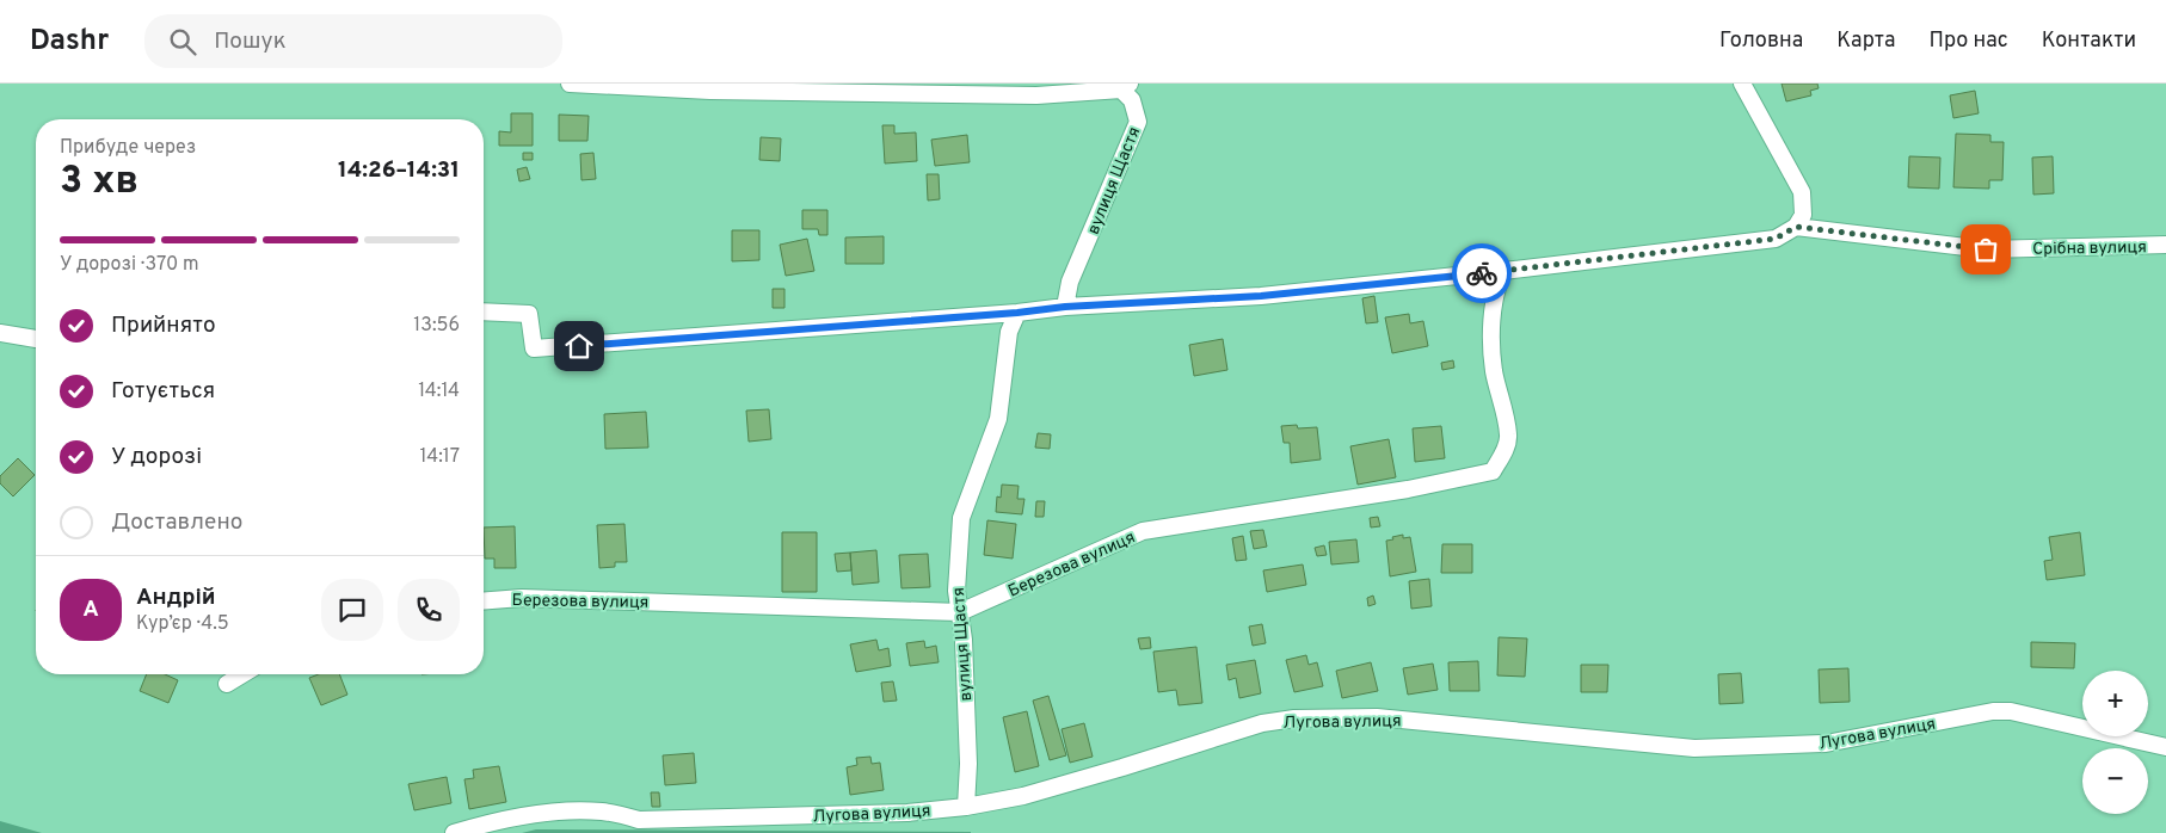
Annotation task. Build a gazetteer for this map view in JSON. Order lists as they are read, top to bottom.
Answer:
{
  "streets": {
    "street": [
      "вулиця Щастя",
      "Срібна вулиця",
      "Березова вулиця",
      "Лугова вулиця"
    ]
  },
  "crossings": [
    ["вулиця Щастя", "Березова вулиця"],
    ["вулиця Щастя", "Лугова вулиця"]
  ],
  "page": {
    "header": "Dashr",
    "search": "Пошук",
    "nav": [
      "Головна",
      "Карта",
      "Про нас",
      "Контакти"
    ],
    "heading": ["3 хв", "Прибуде через", "14:26–14:31"],
    "panel": ["Андрій", "Кур’єр · 4.5"],
    "bar": "У дорозі · 370 m",
    "list": [
      ["Прийнято", "13:56"],
      ["Готується", "14:14"],
      ["У дорозі", "14:17"],
      "Доставлено"
    ],
    "round": "А",
    "map_buttons": ["+", "−"]
  }
}
